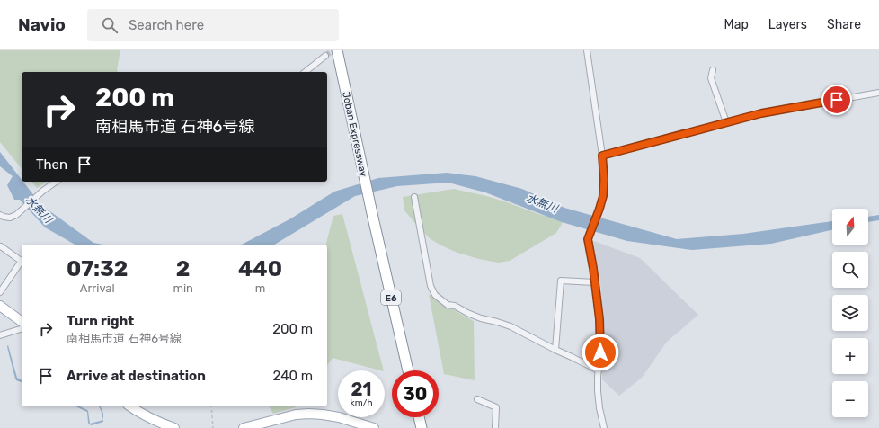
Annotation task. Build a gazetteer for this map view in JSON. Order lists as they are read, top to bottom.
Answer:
{
  "streets": {
    "highway": ["Joban Expressway", "E6"]
  },
  "water": ["水無川"],
  "north": "top",
  "page": {
    "header": "Navio",
    "search": "Search here",
    "nav": ["Map", "Layers", "Share"],
    "turn": ["200 m", "南相馬市道 石神6号線"],
    "then": "Then",
    "map_buttons": ["+", "−"],
    "eta": [
      "07:32",
      "Arrival",
      "2",
      "min",
      "440",
      "m"
    ],
    "list": [
      {
        "name": "Turn right",
        "note": "南相馬市道 石神6号線",
        "value": "200 m"
      },
      {
        "name": "Arrive at destination",
        "value": "240 m"
      }
    ],
    "speed": "21 km/h",
    "limit": "30"
  }
}
